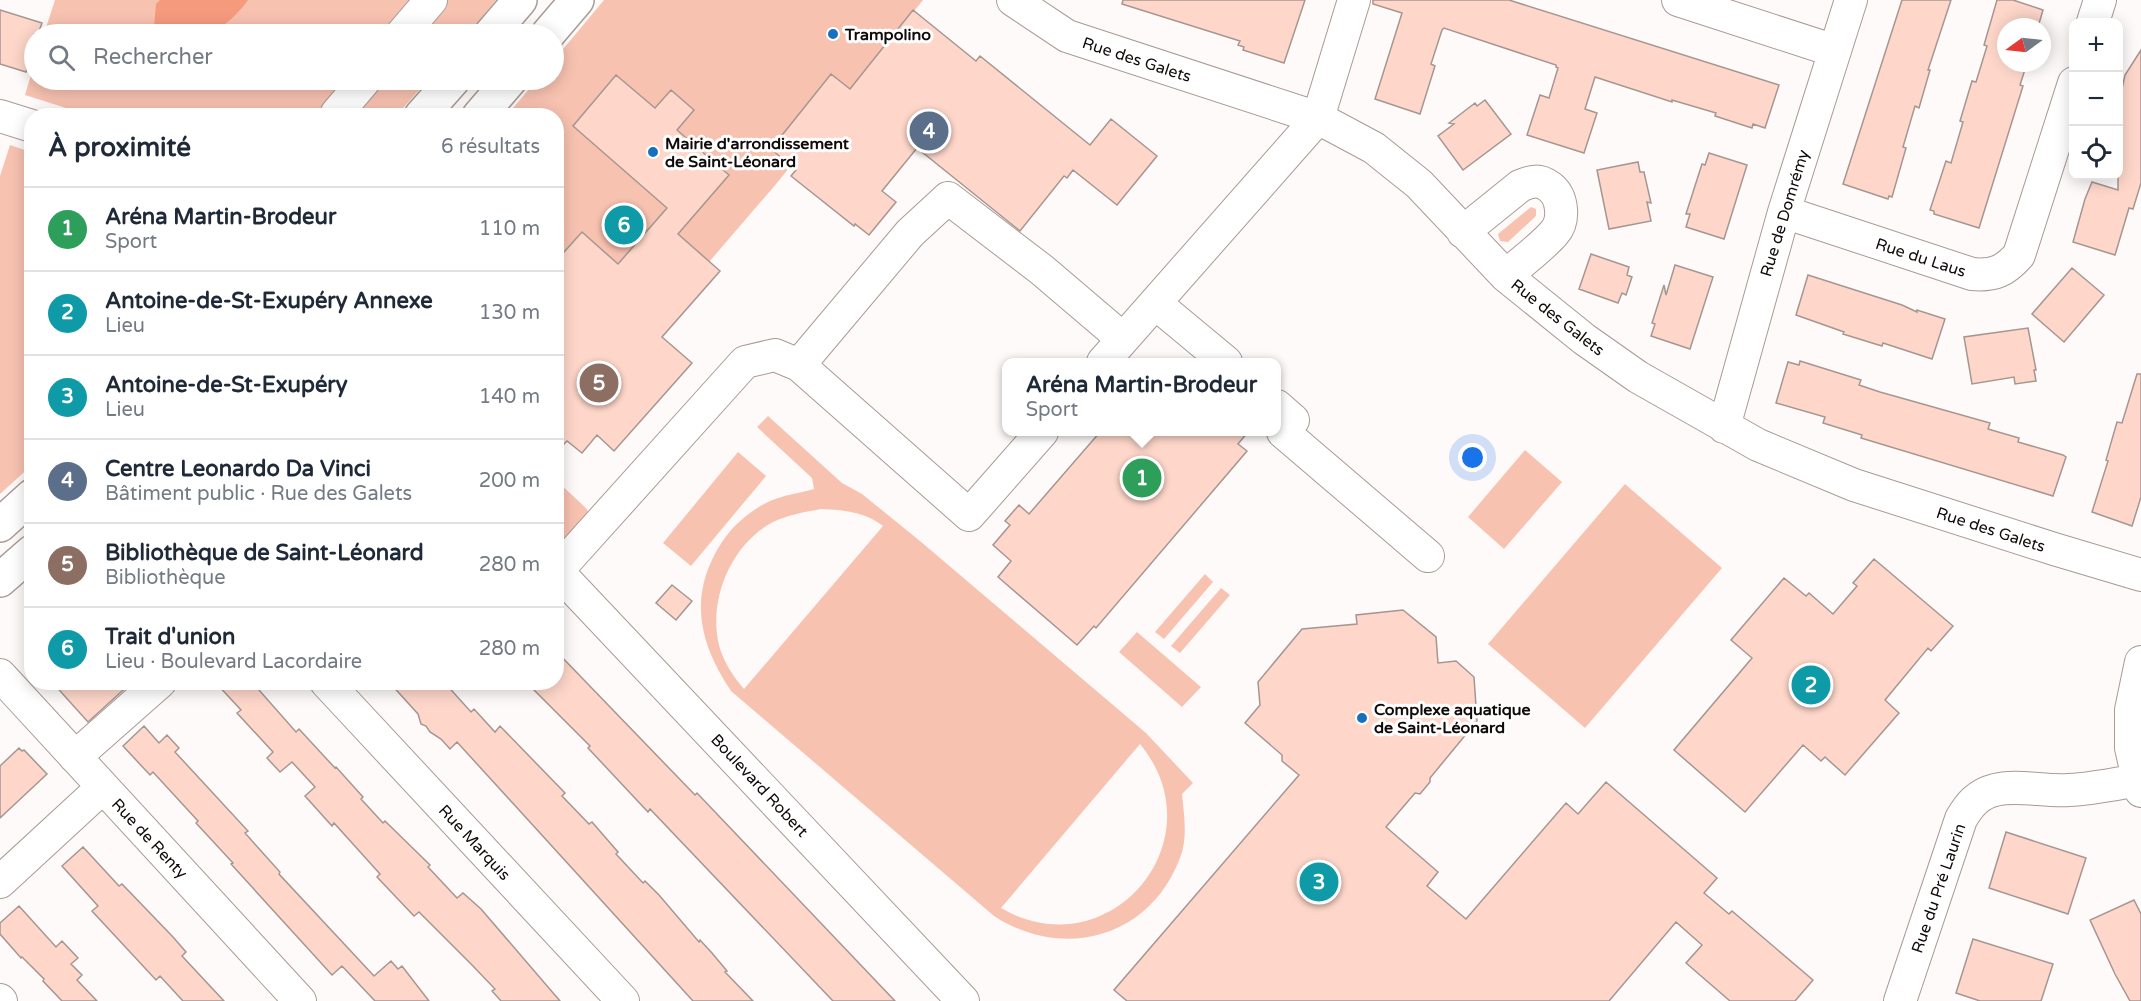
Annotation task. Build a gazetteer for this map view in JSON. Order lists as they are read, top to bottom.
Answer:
{
  "streets": {
    "street": [
      "Rue des Galets",
      "Rue de Domrémy",
      "Rue du Laus",
      "Boulevard Robert",
      "Rue de Renty",
      "Rue Marquis",
      "Rue du Pré Laurin"
    ]
  },
  "crossings": [
    ["Rue des Galets", "Rue de Domrémy"],
    ["Rue de Domrémy", "Rue du Laus"]
  ],
  "places": ["Trampolino", "Mairie d'arrondissement de Saint-Léonard", "Complexe aquatique de Saint-Léonard"],
  "north": "left",
  "page": {
    "map_buttons": ["+", "−"],
    "search": "Rechercher",
    "heading": ["À proximité", "6 résultats"],
    "pins": [
      "4",
      "6",
      "5",
      "1",
      "2",
      "3"
    ],
    "list": [
      {
        "mark": "1",
        "name": "Aréna Martin-Brodeur",
        "note": "Sport",
        "value": "110 m"
      },
      {
        "mark": "2",
        "name": "Antoine-de-St-Exupéry Annexe",
        "note": "Lieu",
        "value": "130 m"
      },
      {
        "mark": "3",
        "name": "Antoine-de-St-Exupéry",
        "note": "Lieu",
        "value": "140 m"
      },
      {
        "mark": "4",
        "name": "Centre Leonardo Da Vinci",
        "note": "Bâtiment public · Rue des Galets",
        "value": "200 m"
      },
      {
        "mark": "5",
        "name": "Bibliothèque de Saint-Léonard",
        "note": "Bibliothèque",
        "value": "280 m"
      },
      {
        "mark": "6",
        "name": "Trait d'union",
        "note": "Lieu · Boulevard Lacordaire",
        "value": "280 m"
      }
    ],
    "popup": ["Aréna Martin-Brodeur", "Sport"]
  }
}
